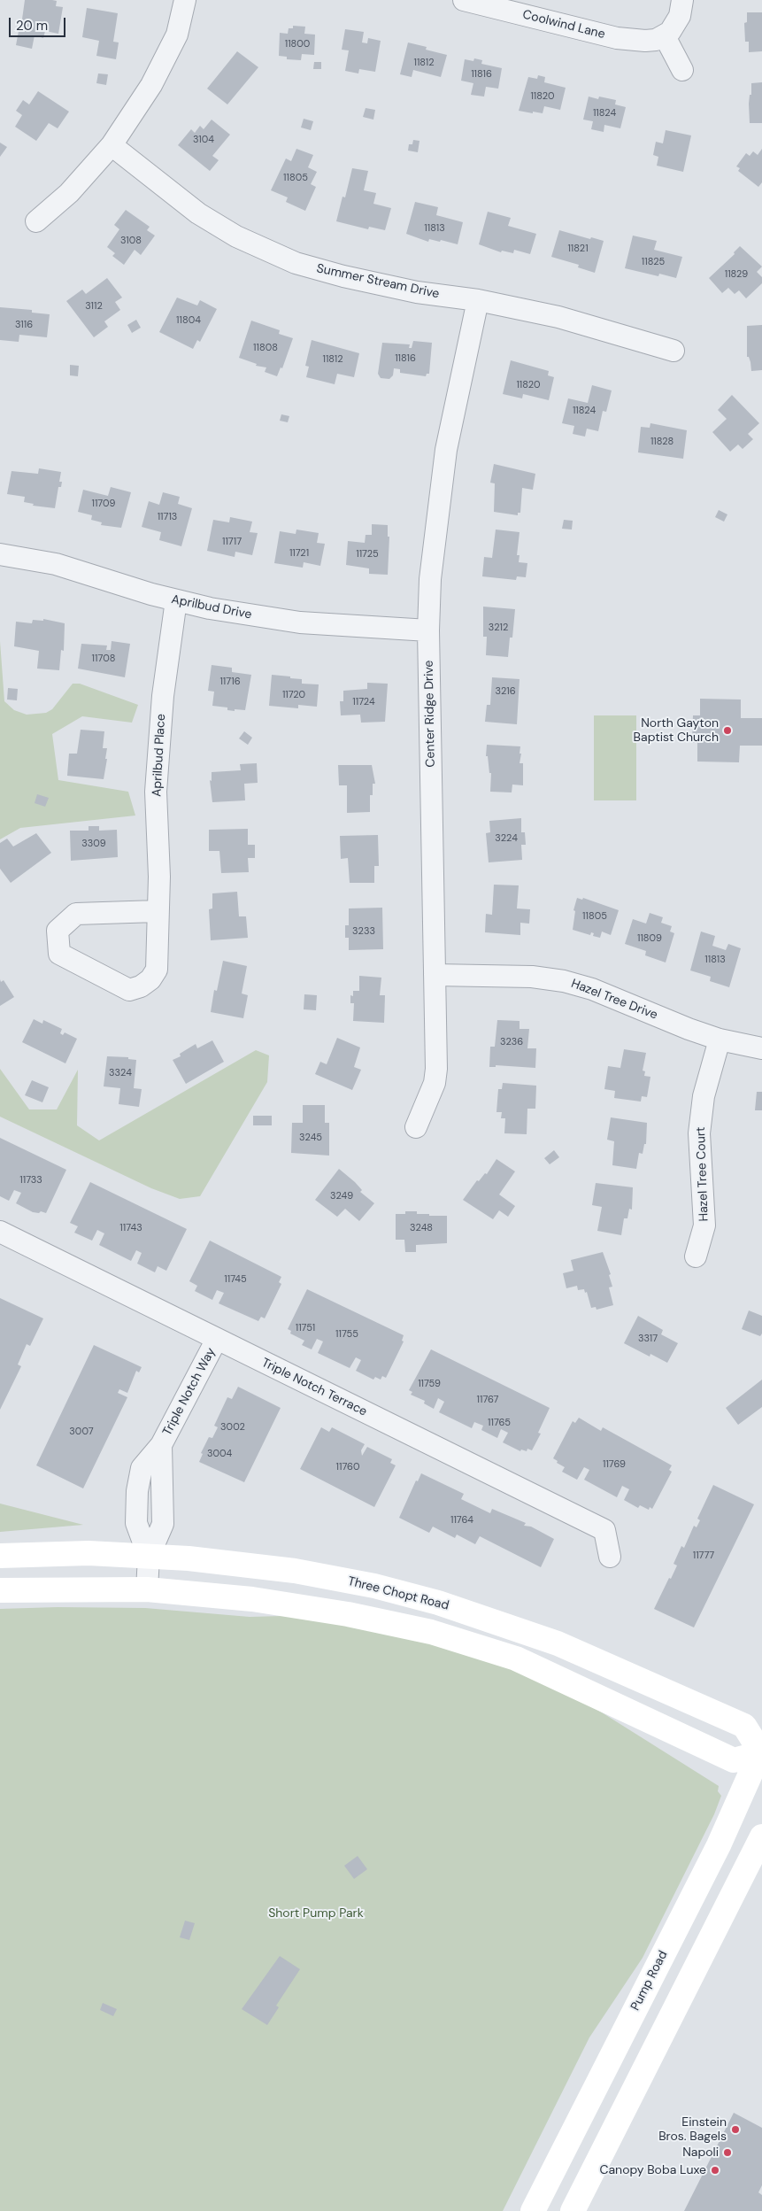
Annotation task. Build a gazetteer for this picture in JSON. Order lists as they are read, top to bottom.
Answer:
{
  "streets": {
    "main road": ["Three Chopt Road", "Pump Road"],
    "street": [
      "Coolwind Lane",
      "Summer Stream Drive",
      "Aprilbud Drive",
      "Center Ridge Drive",
      "Aprilbud Place",
      "Hazel Tree Drive",
      "Hazel Tree Court",
      "Triple Notch Terrace",
      "Triple Notch Way"
    ]
  },
  "crossings": [
    ["Summer Stream Drive", "Center Ridge Drive"],
    ["Aprilbud Drive", "Center Ridge Drive"],
    ["Aprilbud Drive", "Aprilbud Place"],
    ["Center Ridge Drive", "Hazel Tree Drive"],
    ["Hazel Tree Drive", "Hazel Tree Court"],
    ["Triple Notch Terrace", "Triple Notch Way"],
    ["Triple Notch Way", "Three Chopt Road"],
    ["Three Chopt Road", "Pump Road"]
  ],
  "parks": ["Short Pump Park"],
  "places": [
    "North Gayton Baptist Church",
    "Einstein Bros. Bagels",
    "Napoli",
    "Canopy Boba Luxe"
  ],
  "house_numbers": [
    "11800",
    "11812",
    "11816",
    "11820",
    "11824",
    "3104",
    "11805",
    "11813",
    "3108",
    "11821",
    "11825",
    "11829",
    "3112",
    "11804",
    "3116",
    "11808",
    "11816",
    "11812",
    "11820",
    "11824",
    "11828",
    "11709",
    "11713",
    "11717",
    "11721",
    "11725",
    "3212",
    "11708",
    "11716",
    "3216",
    "11720",
    "11724",
    "3224",
    "3309",
    "11805",
    "3233",
    "11809",
    "11813",
    "3236",
    "3324",
    "3245",
    "11733",
    "3249",
    "11743",
    "3248",
    "11745",
    "11751",
    "11755",
    "3317",
    "11759",
    "11767",
    "11765",
    "3002",
    "3007",
    "3004",
    "11769",
    "11760",
    "11764",
    "11777"
  ],
  "scale_bar": "20 m"
}
